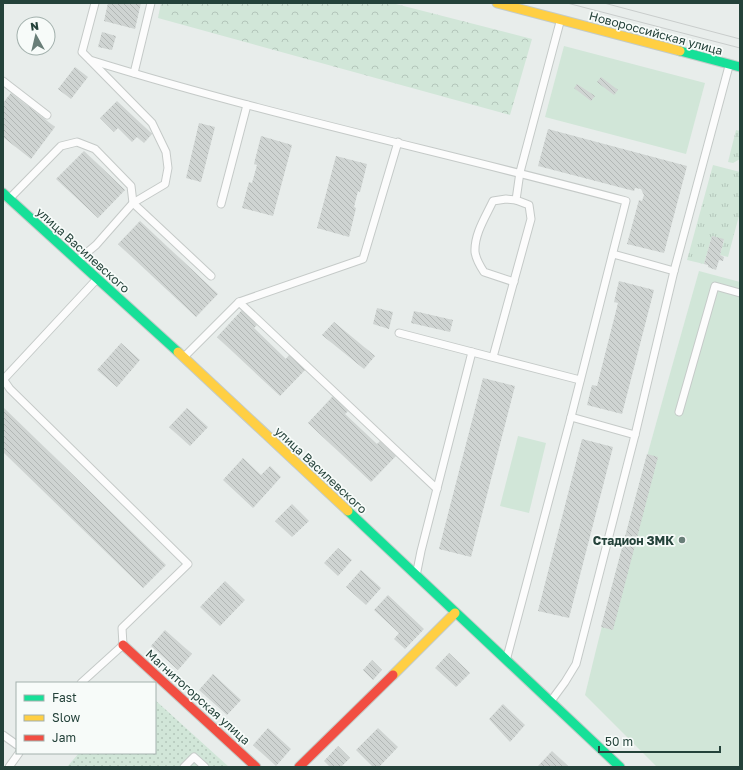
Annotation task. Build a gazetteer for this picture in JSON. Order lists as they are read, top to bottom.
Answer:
{
  "streets": {
    "street": ["Новороссийская улица", "улица Василевского", "Магнитогорская улица"]
  },
  "places": ["Стадион ЗМК"],
  "legend": ["Fast", "Slow", "Jam"],
  "scale_bar": "50 m",
  "north": "top"
}
